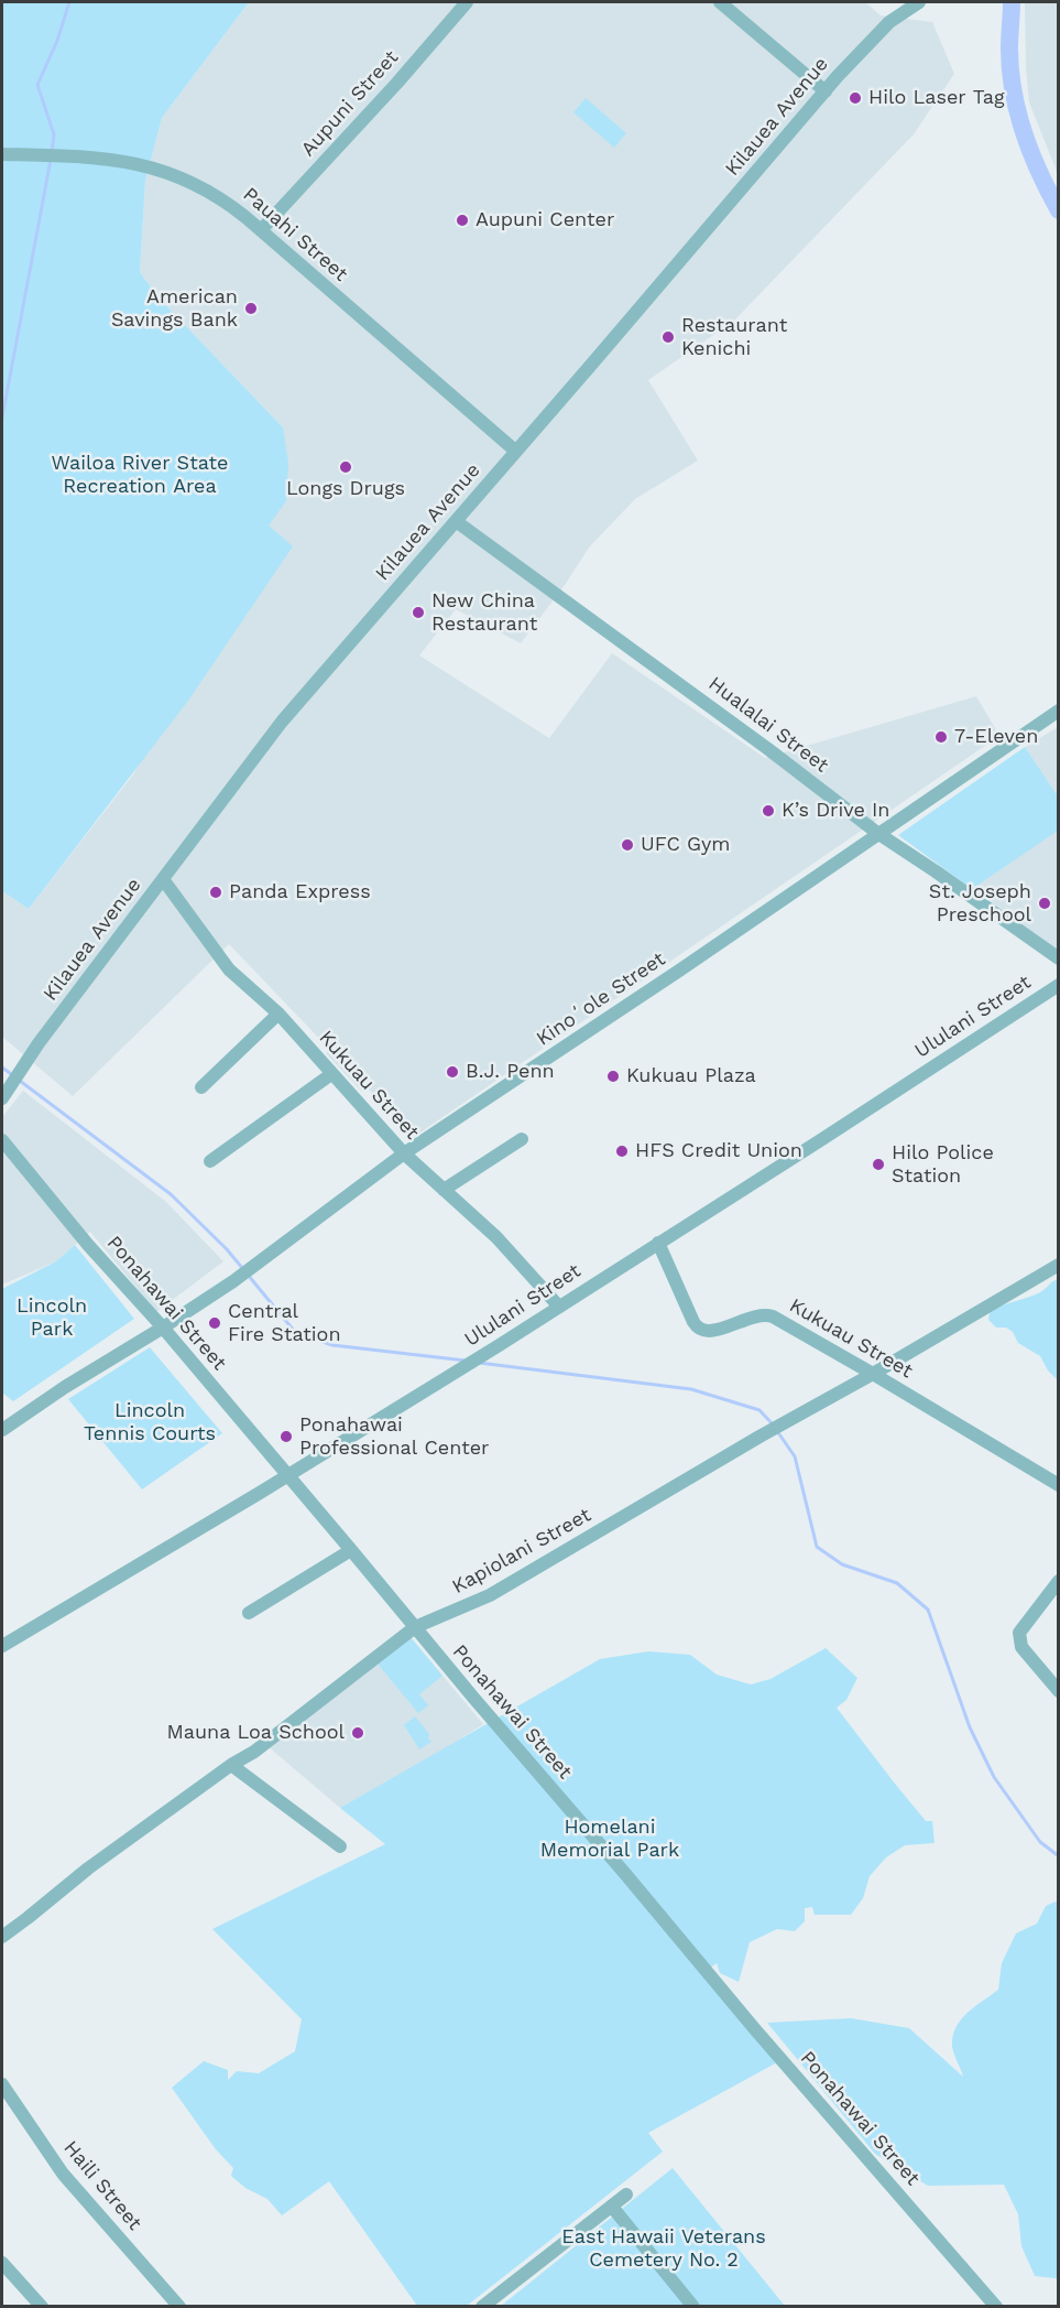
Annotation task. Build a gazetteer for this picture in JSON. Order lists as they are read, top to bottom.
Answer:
{
  "streets": {
    "street": [
      "Aupuni Street",
      "Kilauea Avenue",
      "Pauahi Street",
      "Hualalai Street",
      "Kinoʻole Street",
      "Ululani Street",
      "Kukuau Street",
      "Ponahawai Street",
      "Kapiolani Street",
      "Haili Street"
    ]
  },
  "crossings": [
    ["Aupuni Street", "Pauahi Street"],
    ["Kilauea Avenue", "Pauahi Street"],
    ["Kilauea Avenue", "Hualalai Street"],
    ["Kilauea Avenue", "Kukuau Street"],
    ["Hualalai Street", "Kinoʻole Street"],
    ["Kinoʻole Street", "Kukuau Street"],
    ["Kinoʻole Street", "Ponahawai Street"],
    ["Ululani Street", "Kukuau Street"],
    ["Ululani Street", "Ponahawai Street"],
    ["Kukuau Street", "Kapiolani Street"],
    ["Ponahawai Street", "Kapiolani Street"]
  ],
  "parks": [
    "Wailoa River State Recreation Area",
    "Lincoln Park",
    "Lincoln Tennis Courts",
    "Homelani Memorial Park",
    "East Hawaii Veterans Cemetery No. 2"
  ],
  "places": [
    "Hilo Laser Tag",
    "Aupuni Center",
    "American Savings Bank",
    "Restaurant Kenichi",
    "Longs Drugs",
    "New China Restaurant",
    "7-Eleven",
    "K’s Drive In",
    "UFC Gym",
    "Panda Express",
    "St. Joseph Preschool",
    "B.J. Penn",
    "Kukuau Plaza",
    "HFS Credit Union",
    "Hilo Police Station",
    "Central Fire Station",
    "Ponahawai Professional Center",
    "Mauna Loa School"
  ]
}
